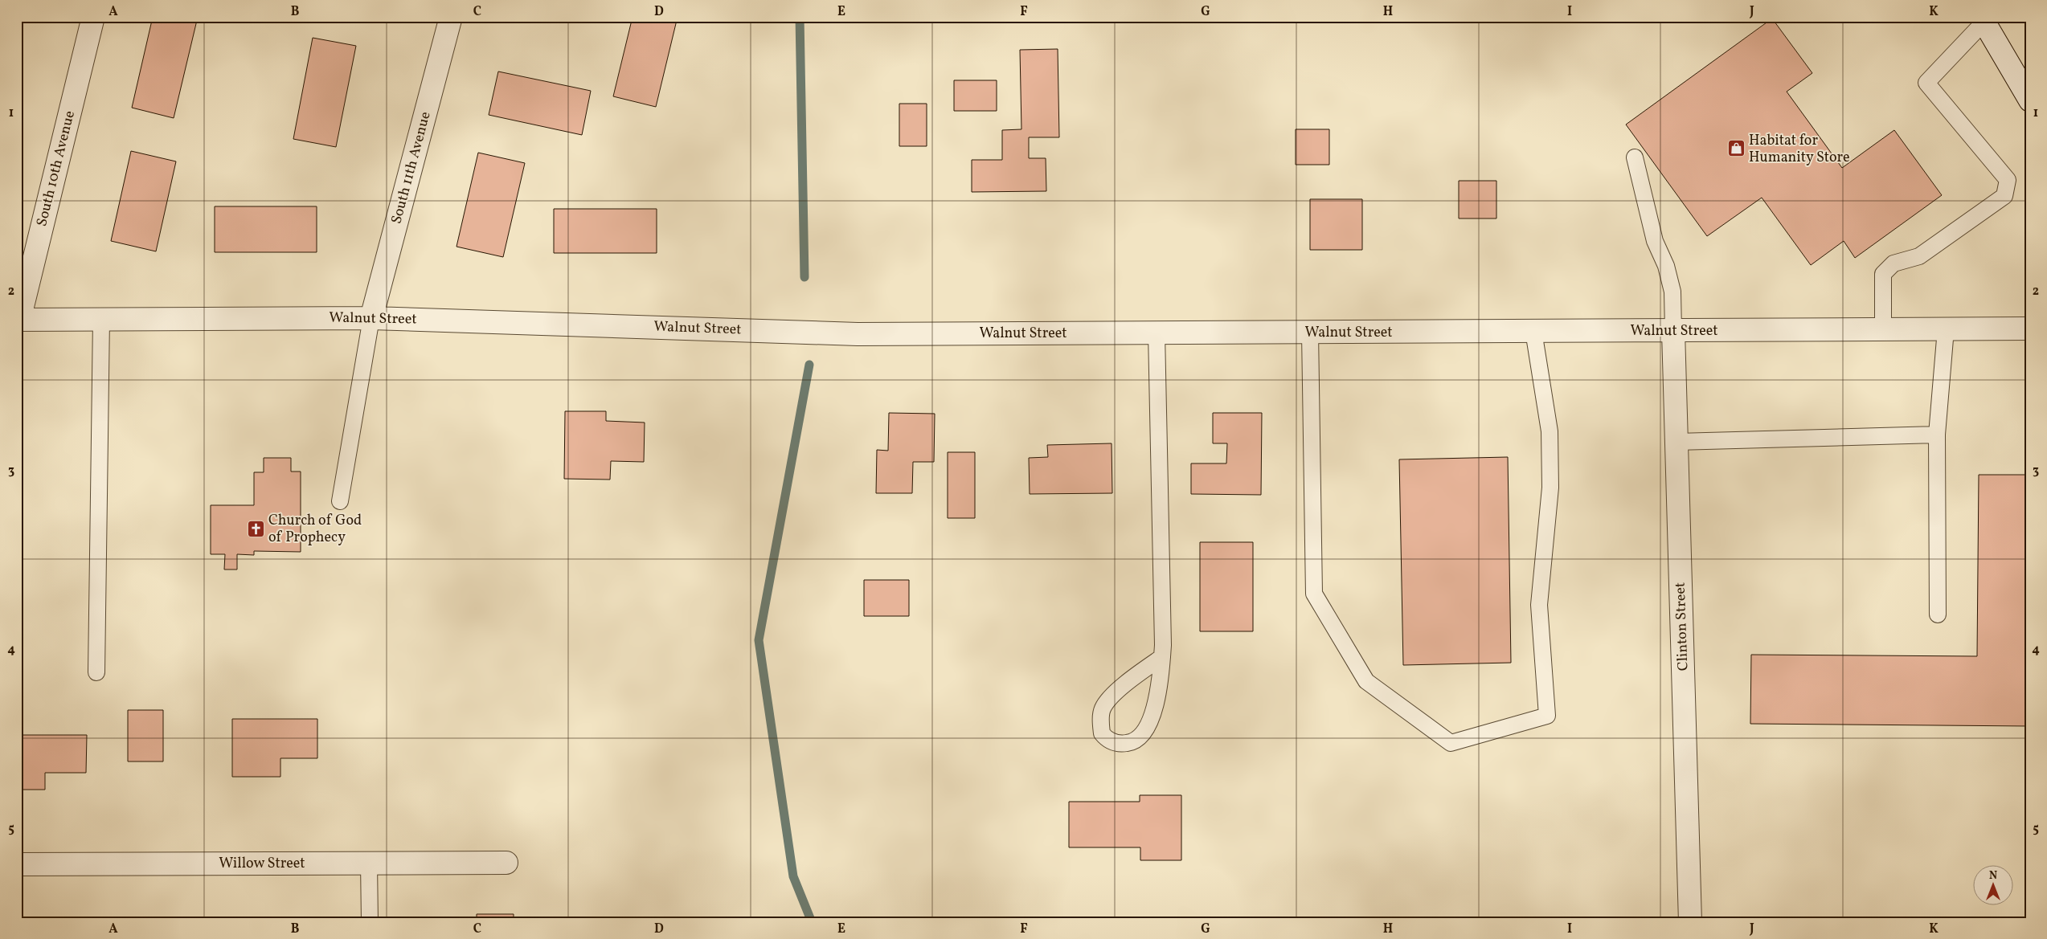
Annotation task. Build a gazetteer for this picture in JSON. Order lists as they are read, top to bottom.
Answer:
{
  "streets": {
    "street": [
      "South 11th Avenue",
      "South 10th Avenue",
      "Walnut Street",
      "Clinton Street",
      "Willow Street"
    ]
  },
  "crossings": [
    ["South 11th Avenue", "Walnut Street"],
    ["South 10th Avenue", "Walnut Street"],
    ["Walnut Street", "Clinton Street"]
  ],
  "places": {
    "shop": ["Habitat for Humanity Store"],
    "church": ["Church of God of Prophecy"]
  },
  "north": "top",
  "grid": {
    "columns": [
      "A",
      "B",
      "C",
      "D",
      "E",
      "F",
      "G",
      "H",
      "I",
      "J",
      "K"
    ],
    "rows": [
      "1",
      "2",
      "3",
      "4",
      "5"
    ]
  }
}
